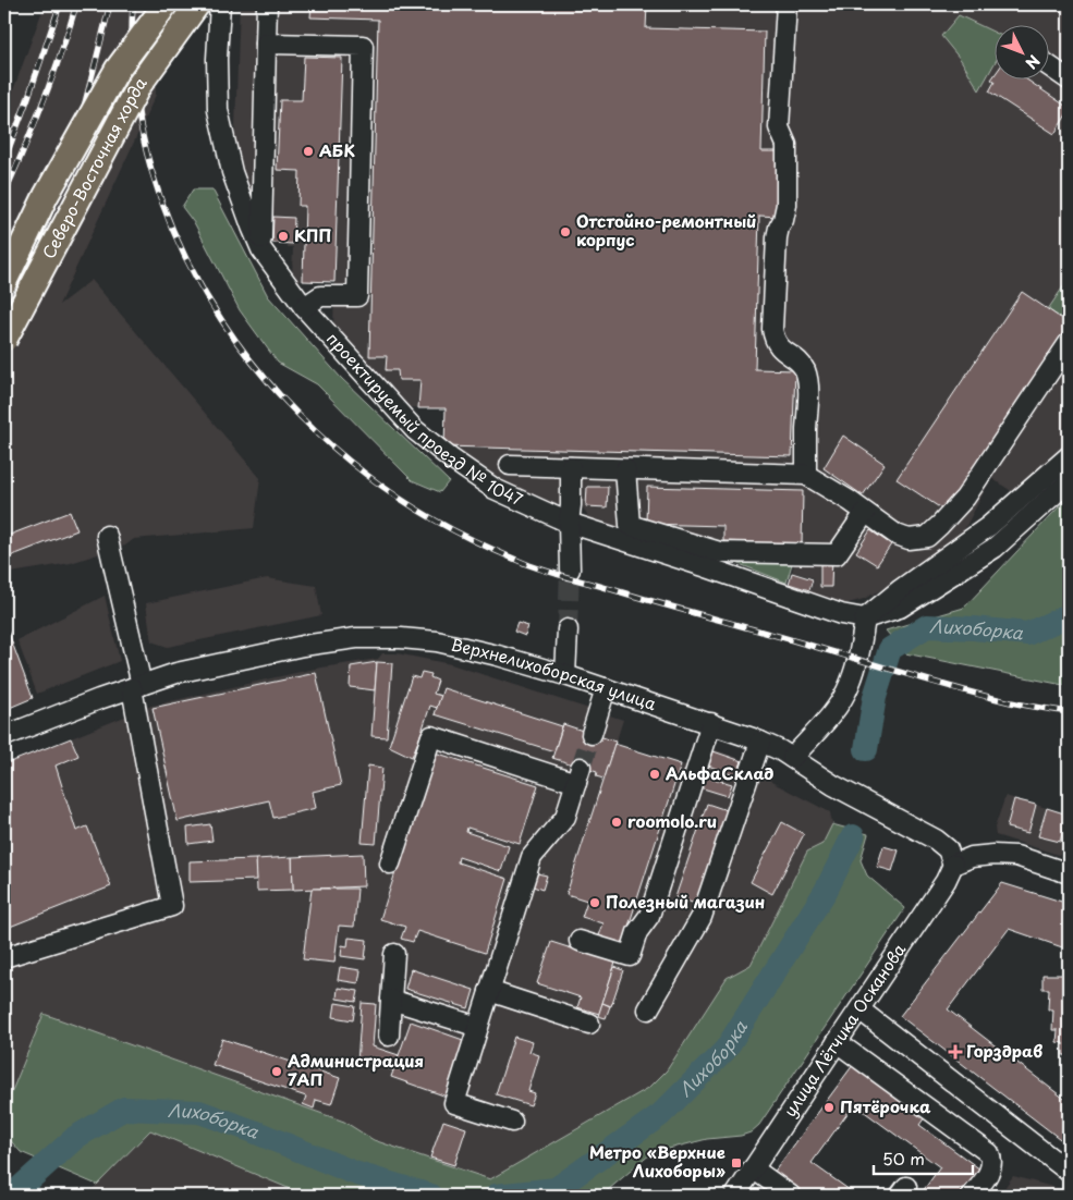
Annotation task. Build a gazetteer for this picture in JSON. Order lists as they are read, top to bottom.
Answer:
{
  "streets": {
    "main road": ["Северо-Восточная хорда"],
    "street": ["проектируемый проезд № 1047", "Верхнелихоборская улица", "улица Лётчика Осканова"]
  },
  "crossings": [
    ["Верхнелихоборская улица", "улица Лётчика Осканова"]
  ],
  "water": ["Лихоборка"],
  "places": {
    "other": [
      "АБК",
      "Отстойно-ремонтный корпус",
      "КПП",
      "АльфаСклад",
      "roomolo.ru",
      "Полезный магазин",
      "Администрация 7АП",
      "Пятёрочка"
    ],
    "health": ["Горздрав"],
    "transit": ["Метро «Верхние Лихоборы»"]
  },
  "scale_bar": "50 m",
  "north": "bottom right"
}
